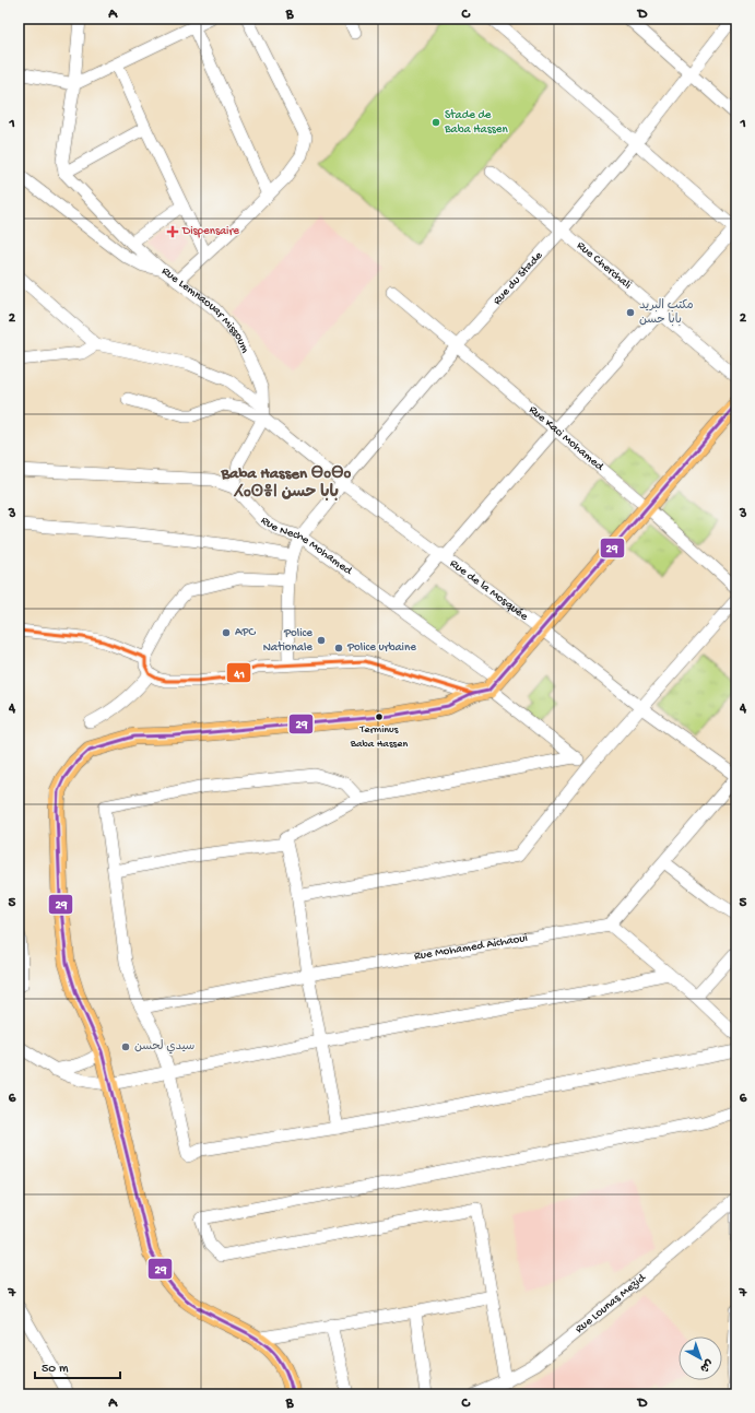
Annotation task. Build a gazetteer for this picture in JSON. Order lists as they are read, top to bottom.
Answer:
{
  "streets": {
    "street": [
      "Rue Cherchali",
      "Rue du Stade",
      "Rue Lemnaouar Missoum",
      "Rue Kaci Mohamed",
      "Rue Neche Mohamed",
      "Rue de la Mosquée",
      "Rue Mohamed Aichaoui",
      "Rue Lounas Mezid"
    ]
  },
  "crossings": [
    ["Rue Cherchali", "Rue du Stade"],
    ["Rue du Stade", "Rue Kaci Mohamed"],
    ["Rue du Stade", "Rue Neche Mohamed"],
    ["Rue du Stade", "Rue de la Mosquée"],
    ["Rue Lemnaouar Missoum", "Rue de la Mosquée"]
  ],
  "districts": ["Baba Hassen ⴱⴰⴱⴰ ⵃⴰⵙⴻⵏ بابا حسن"],
  "places": {
    "other": [
      "Stade de Baba Hassen",
      "مكتب البريد بابا حسن",
      "APC",
      "Police Nationale",
      "Police urbaine",
      "Terminus Baba Hassen",
      "سيدي لحسن"
    ],
    "health": ["Dispensaire"]
  },
  "lines": ["transit line 29", "transit line 41"],
  "scale_bar": "50 m",
  "north": "bottom right",
  "grid": {
    "columns": [
      "A",
      "B",
      "C",
      "D"
    ],
    "rows": [
      "1",
      "2",
      "3",
      "4",
      "5",
      "6",
      "7"
    ]
  }
}
